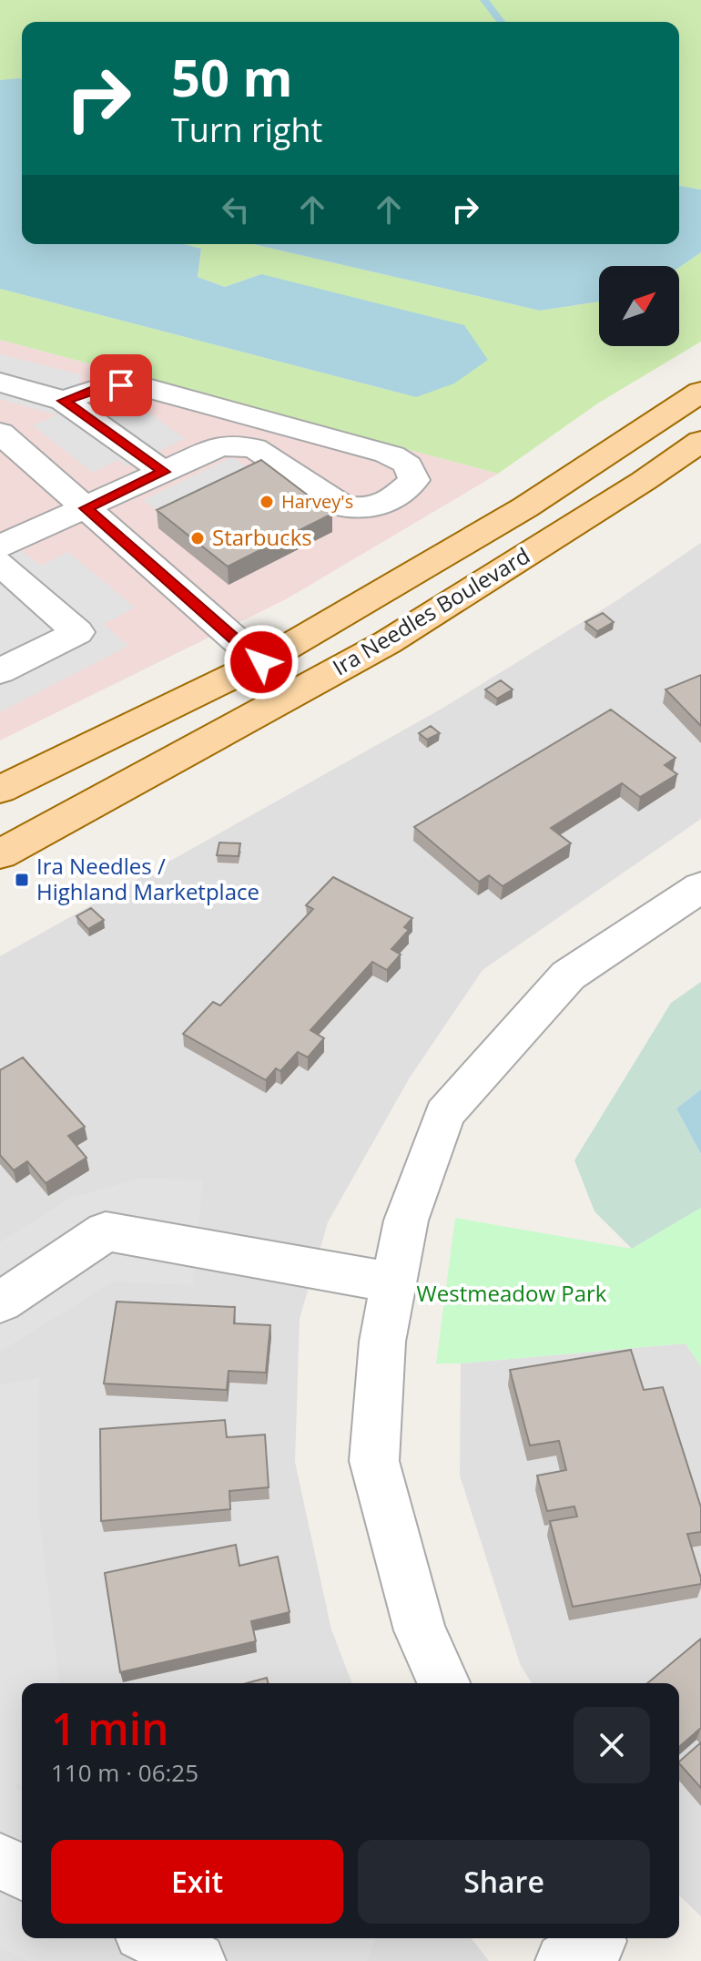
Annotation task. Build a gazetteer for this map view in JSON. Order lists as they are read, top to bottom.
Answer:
{
  "streets": {
    "main road": ["Ira Needles Boulevard"]
  },
  "parks": ["Westmeadow Park"],
  "places": {
    "other": ["Harvey's", "Starbucks"],
    "transit": ["Ira Needles / Highland Marketplace"]
  },
  "north": "top right",
  "page": {
    "turn": ["50 m", "Turn right"],
    "heading": ["1 min", "110 m · 06:25"],
    "buttons": ["Exit", "Share"]
  }
}
